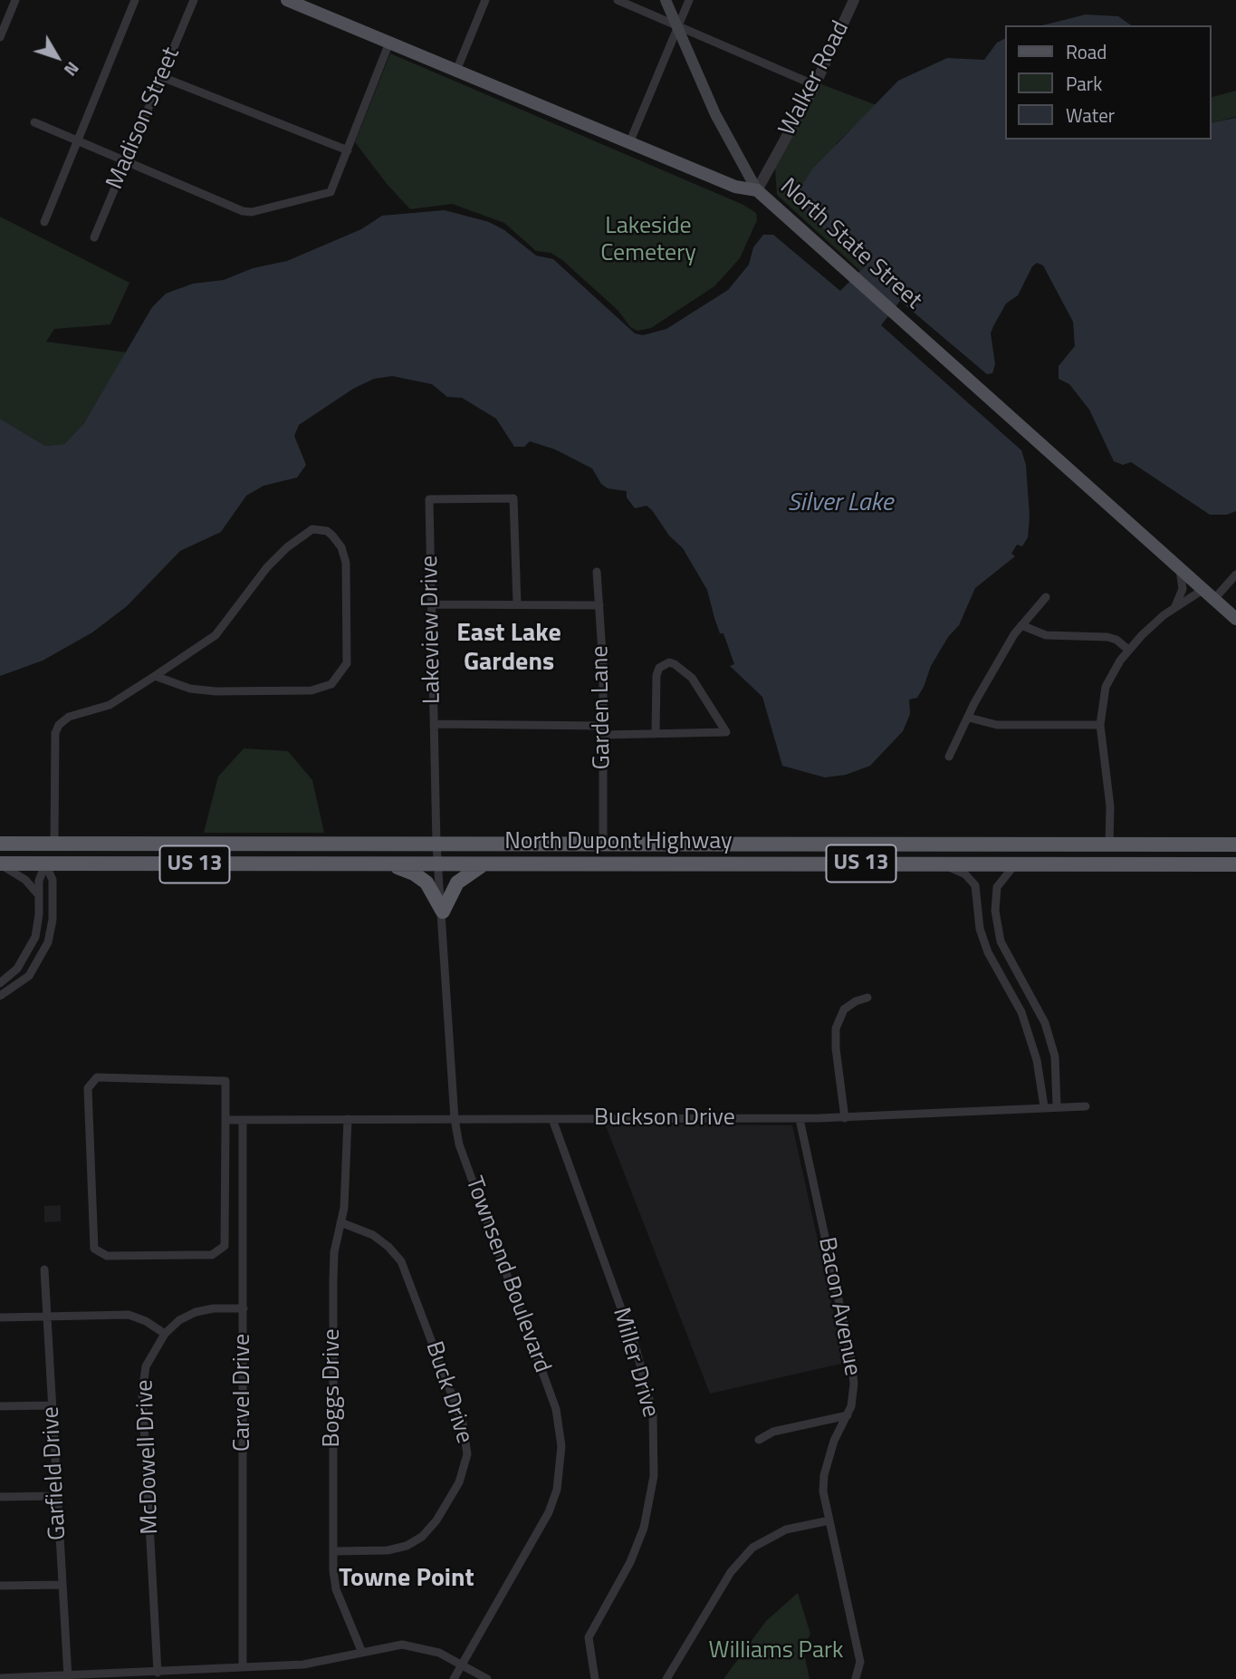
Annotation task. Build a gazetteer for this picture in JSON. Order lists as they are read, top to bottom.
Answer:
{
  "streets": {
    "highway": ["North Dupont Highway", "US 13"],
    "main road": ["North State Street"],
    "street": [
      "Walker Road",
      "Madison Street",
      "Lakeview Drive",
      "Garden Lane",
      "Buckson Drive",
      "Townsend Boulevard",
      "Bacon Avenue",
      "Miller Drive",
      "Boggs Drive",
      "Carvel Drive",
      "Buck Drive",
      "McDowell Drive",
      "Garfield Drive"
    ]
  },
  "crossings": [
    ["Walker Road", "North State Street"],
    ["Lakeview Drive", "North Dupont Highway"],
    ["Lakeview Drive", "Townsend Boulevard"],
    ["Garden Lane", "North Dupont Highway"],
    ["North Dupont Highway", "Townsend Boulevard"],
    ["Buckson Drive", "Townsend Boulevard"],
    ["Buckson Drive", "Bacon Avenue"],
    ["Buckson Drive", "Miller Drive"],
    ["Buckson Drive", "Boggs Drive"],
    ["Buckson Drive", "Carvel Drive"],
    ["Boggs Drive", "Buck Drive"],
    ["Carvel Drive", "McDowell Drive"]
  ],
  "districts": ["East Lake Gardens", "Towne Point"],
  "water": ["Silver Lake"],
  "parks": ["Lakeside Cemetery", "Williams Park"],
  "legend": ["Road", "Park", "Water"],
  "north": "bottom right"
}
